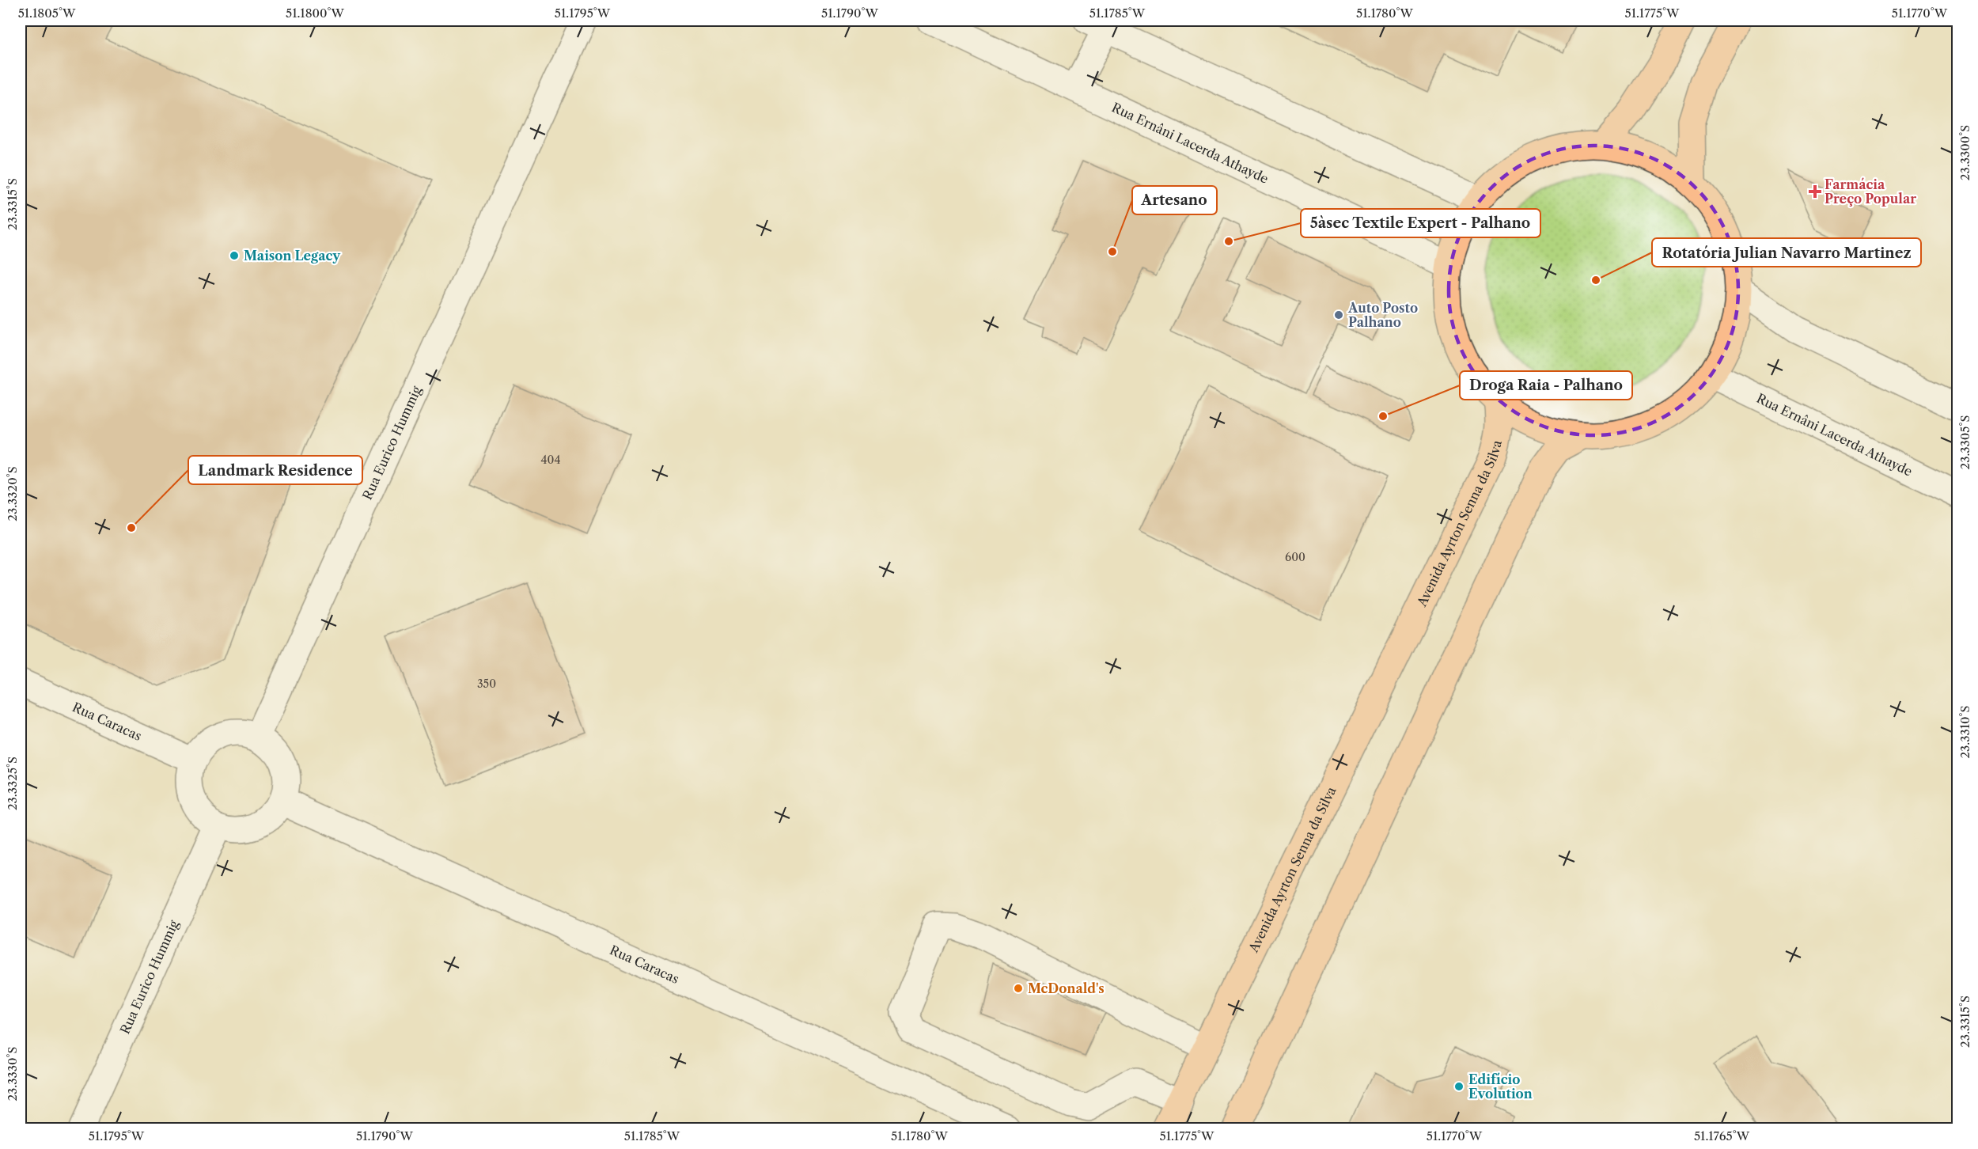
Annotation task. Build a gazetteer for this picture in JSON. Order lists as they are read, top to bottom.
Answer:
{
  "streets": {
    "main road": ["Avenida Ayrton Senna da Silva"],
    "street": ["Rua Ernâni Lacerda Athayde", "Rua Eurico Hummig", "Rua Caracas"]
  },
  "crossings": [
    ["Rua Eurico Hummig", "Rua Caracas"]
  ],
  "places": {
    "health": ["Farmácia Preço Popular"],
    "other": [
      "5àsec Textile Expert - Palhano",
      "Artesano",
      "Maison Legacy",
      "Rotatória Julian Navarro Martinez",
      "Auto Posto Palhano",
      "Droga Raia - Palhano",
      "Landmark Residence",
      "McDonald's",
      "Edifício Evolution"
    ]
  },
  "house_numbers": ["404", "600", "350"],
  "coordinates": [
    "51.1805°W",
    "51.1800°W",
    "51.1795°W",
    "51.1790°W",
    "51.1785°W",
    "51.1780°W",
    "51.1775°W",
    "51.1770°W",
    "23.3300°S",
    "23.3315°S",
    "23.3305°S",
    "23.3320°S",
    "23.3310°S",
    "23.3325°S",
    "23.3330°S",
    "51.1765°W"
  ]
}
